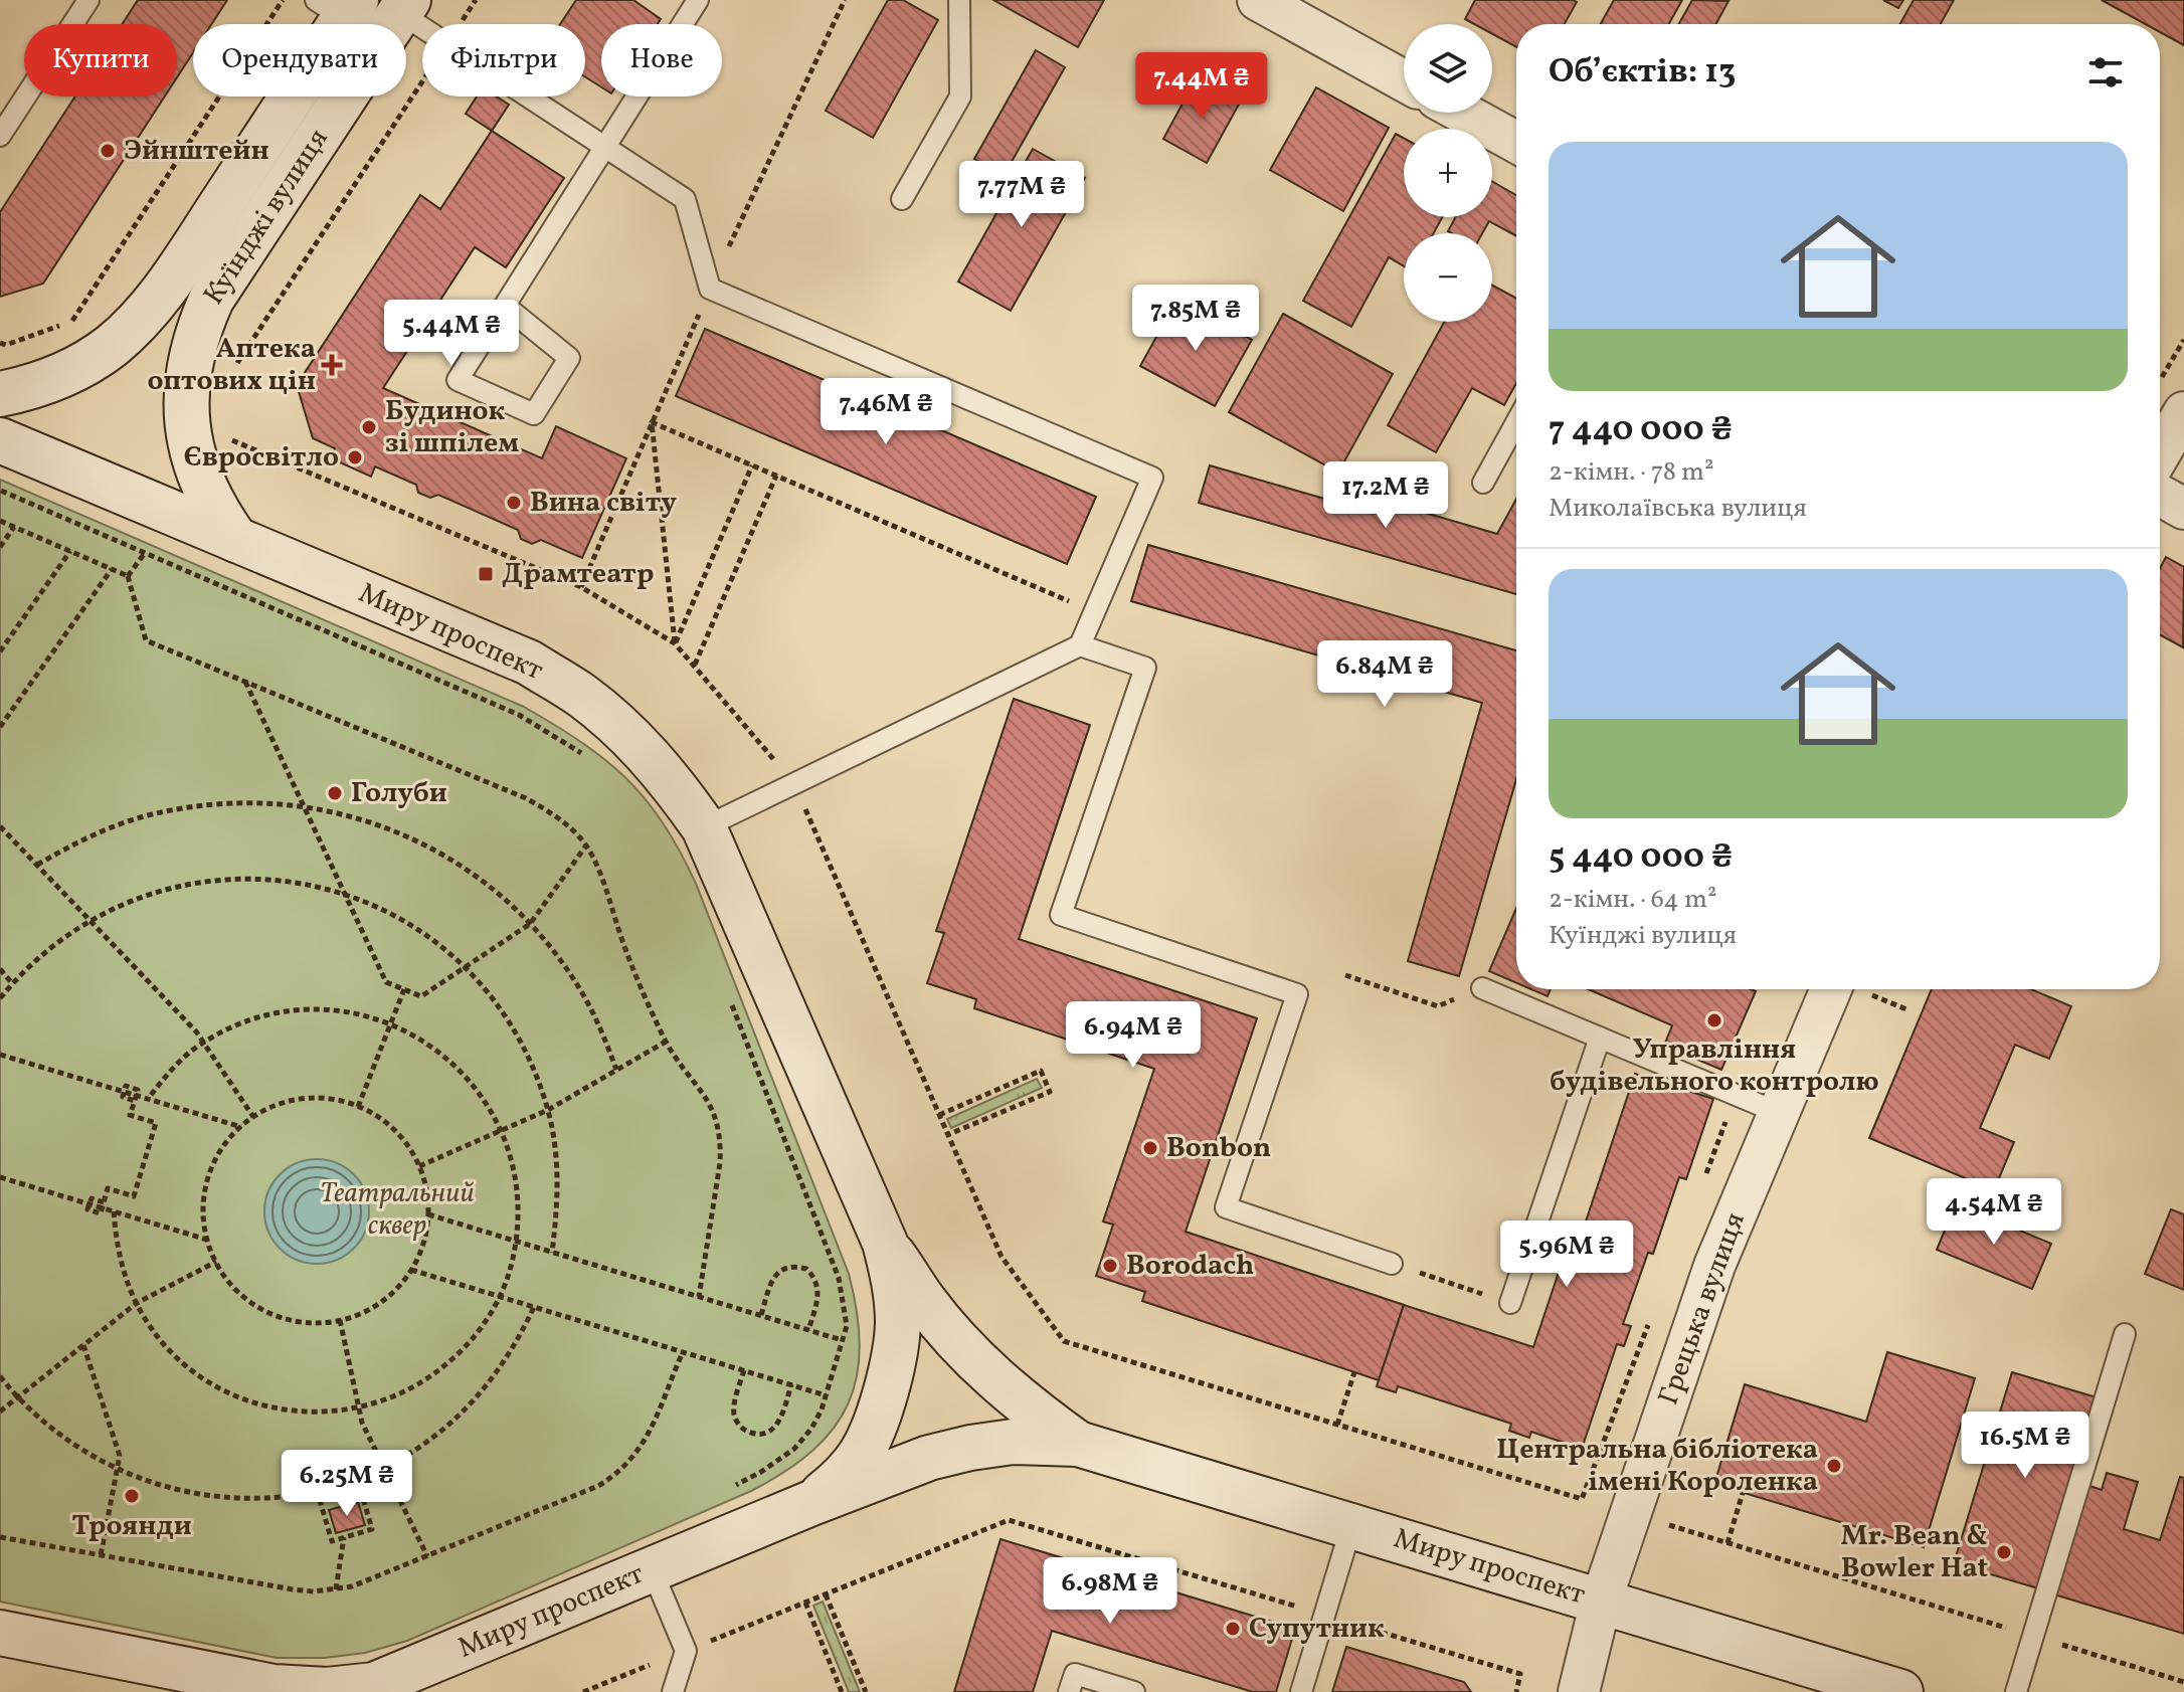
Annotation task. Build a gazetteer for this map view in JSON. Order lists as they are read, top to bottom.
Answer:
{
  "streets": {
    "main road": ["Куїнджі вулиця", "Миру проспект"],
    "street": ["Грецька вулиця"]
  },
  "crossings": [
    ["Куїнджі вулиця", "Миру проспект"],
    ["Миру проспект", "Грецька вулиця"]
  ],
  "parks": ["Театральний сквер"],
  "places": {
    "other": [
      "Эйнштейн",
      "Будинок зі шпілем",
      "Євросвітло",
      "Вина світу",
      "Голуби",
      "Управління будівельного контролю",
      "Bonbon",
      "Borodach",
      "Центральна бібліотека імені Короленка",
      "Троянди",
      "Mr. Bean & Bowler Hat",
      "Супутник"
    ],
    "health": ["Аптека оптових цін"],
    "transit": ["Драмтеатр"]
  },
  "page": {
    "map_buttons": ["+", "−"],
    "chip": [
      "Купити",
      "Орендувати",
      "Фільтри",
      "Нове"
    ],
    "heading": "Об’єктів: 13",
    "price": [
      "7.44M ₴",
      "7.77M ₴",
      "7.85M ₴",
      "5.44M ₴",
      "7.46M ₴",
      "17.2M ₴",
      "6.84M ₴",
      "6.94M ₴",
      "4.54M ₴",
      "5.96M ₴",
      "16.5M ₴",
      "6.25M ₴",
      "6.98M ₴"
    ],
    "list": [
      {
        "name": "7 440 000 ₴",
        "note": "2-кімн. · 78 m² · Миколаївська вулиця"
      },
      {
        "name": "5 440 000 ₴",
        "note": "2-кімн. · 64 m² · Куїнджі вулиця"
      }
    ]
  }
}
